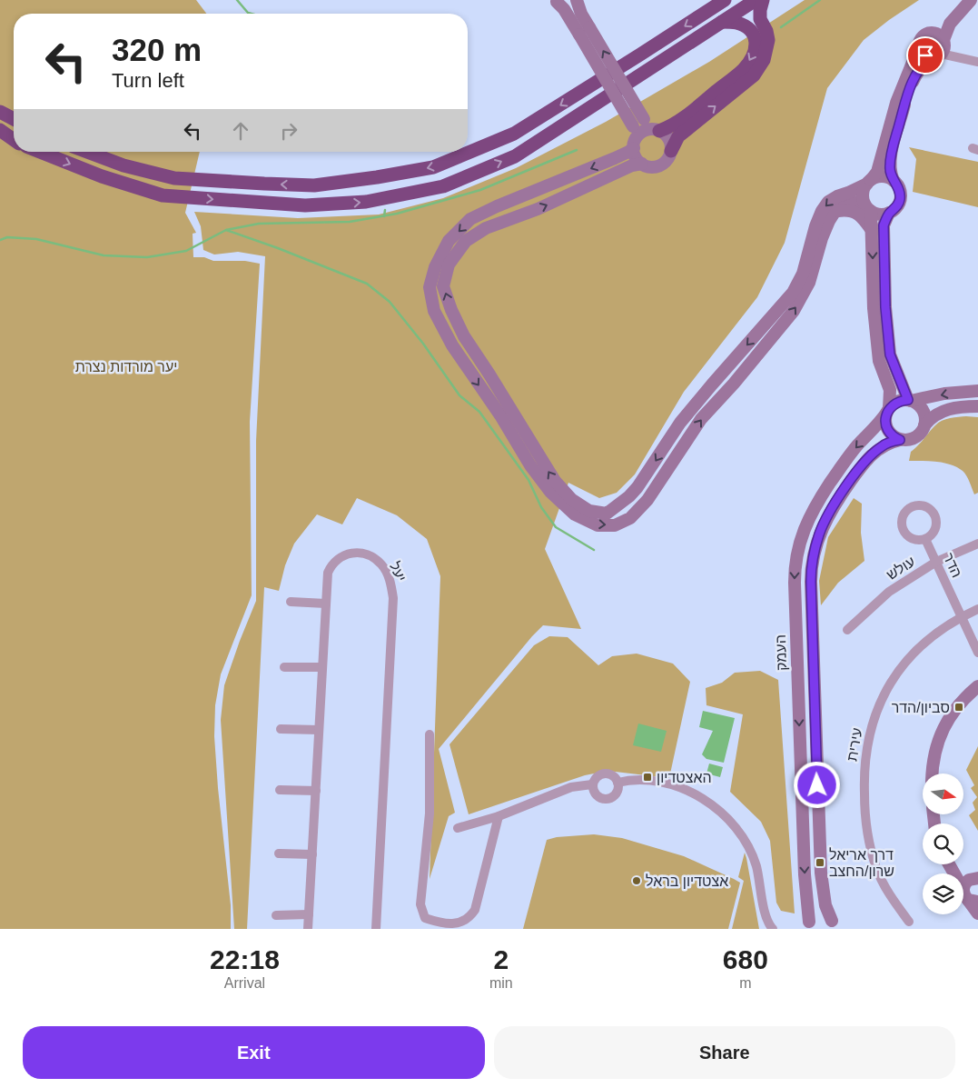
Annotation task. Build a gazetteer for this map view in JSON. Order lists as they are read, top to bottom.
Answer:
{
  "streets": {
    "street": [
      "הדר",
      "עולש",
      "יעל",
      "העמק",
      "עירית"
    ]
  },
  "crossings": [
    ["הדר", "עולש"],
    ["הדר", "עירית"]
  ],
  "parks": ["יער מורדות נצרת"],
  "places": {
    "transit": ["סביון/הדר", "האצטדיון", "דרך אריאל שרון/החצב"],
    "other": ["אצטדיון בראל"]
  },
  "north": "right",
  "page": {
    "turn": ["320 m", "Turn left"],
    "eta": [
      "22:18",
      "Arrival",
      "2",
      "min",
      "680",
      "m"
    ],
    "buttons": ["Exit", "Share"]
  }
}
